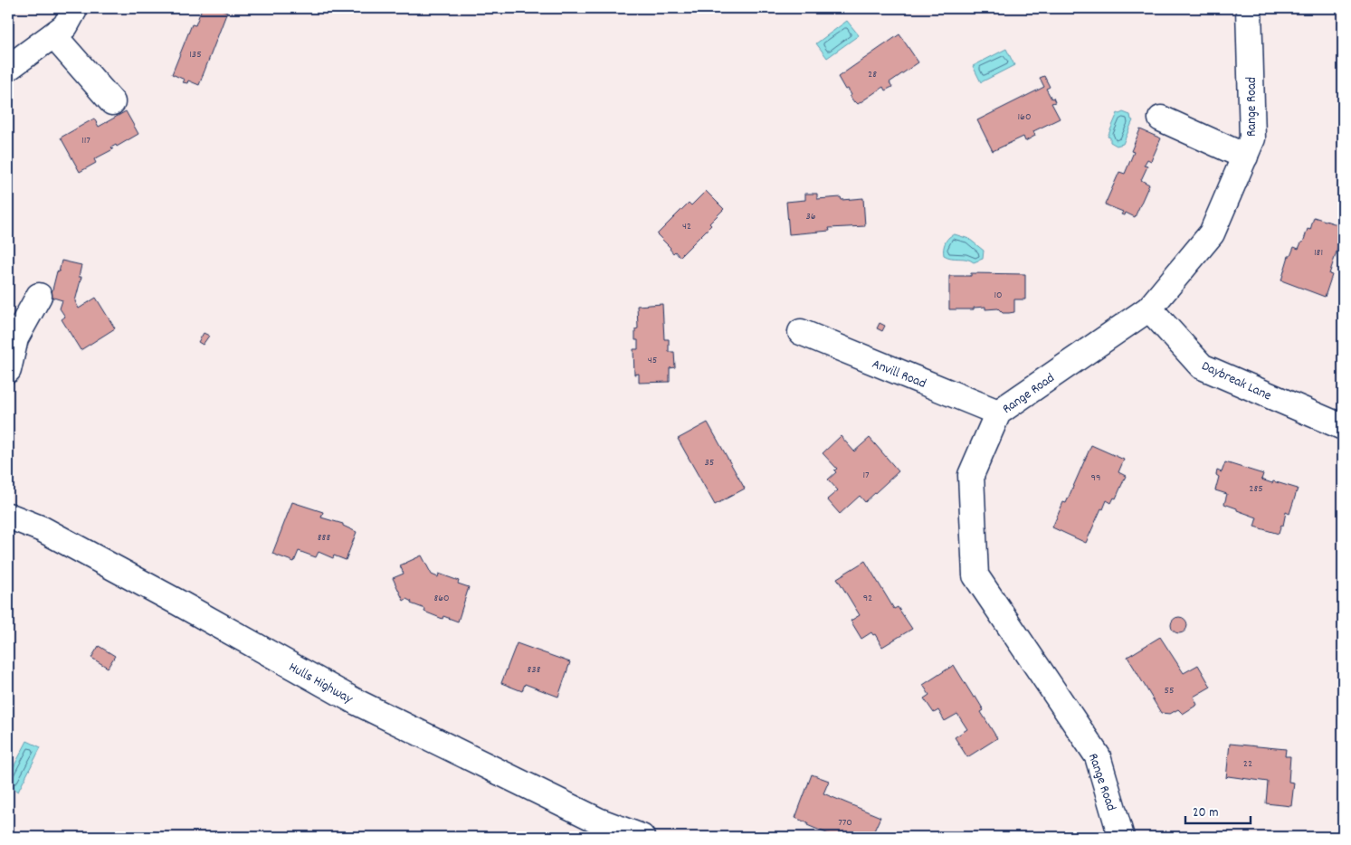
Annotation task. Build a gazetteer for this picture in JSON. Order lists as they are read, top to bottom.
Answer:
{
  "streets": {
    "street": [
      "Range Road",
      "Anvill Road",
      "Daybreak Lane",
      "Hulls Highway"
    ]
  },
  "crossings": [
    ["Range Road", "Anvill Road"],
    ["Range Road", "Daybreak Lane"]
  ],
  "house_numbers": [
    "135",
    "28",
    "160",
    "117",
    "36",
    "42",
    "181",
    "10",
    "45",
    "35",
    "17",
    "99",
    "285",
    "888",
    "860",
    "92",
    "838",
    "55",
    "22",
    "770"
  ],
  "scale_bar": "20 m"
}
